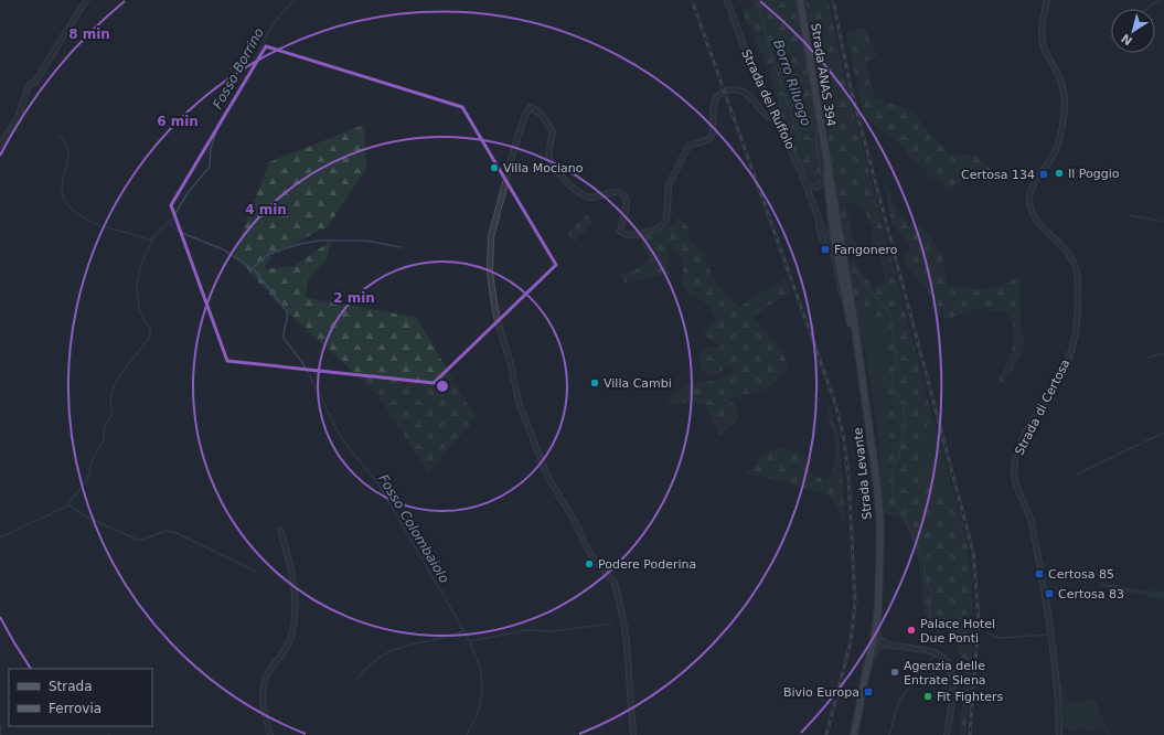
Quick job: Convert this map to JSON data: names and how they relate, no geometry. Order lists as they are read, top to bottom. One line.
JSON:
{"streets":{"main road":["Strada ANAS 394","Strada Levante"],"street":["Strada del Ruffolo","Strada di Certosa"]},"crossings":[["Strada ANAS 394","Strada del Ruffolo"],["Strada ANAS 394","Strada Levante"],["Strada del Ruffolo","Strada Levante"]],"water":["Fosso Borrino","Borro Riluogo","Fosso Colombaiolo"],"places":{"other":["Villa Mociano","Il Poggio","Villa Cambi","Podere Poderina","Palace Hotel Due Ponti","Agenzia delle Entrate Siena","Fit Fighters"],"transit":["Certosa 134","Fangonero","Certosa 85","Certosa 83","Bivio Europa"]},"legend":["Strada","Ferrovia"],"north":"bottom left","rings":["8 min","6 min","4 min","2 min"]}
